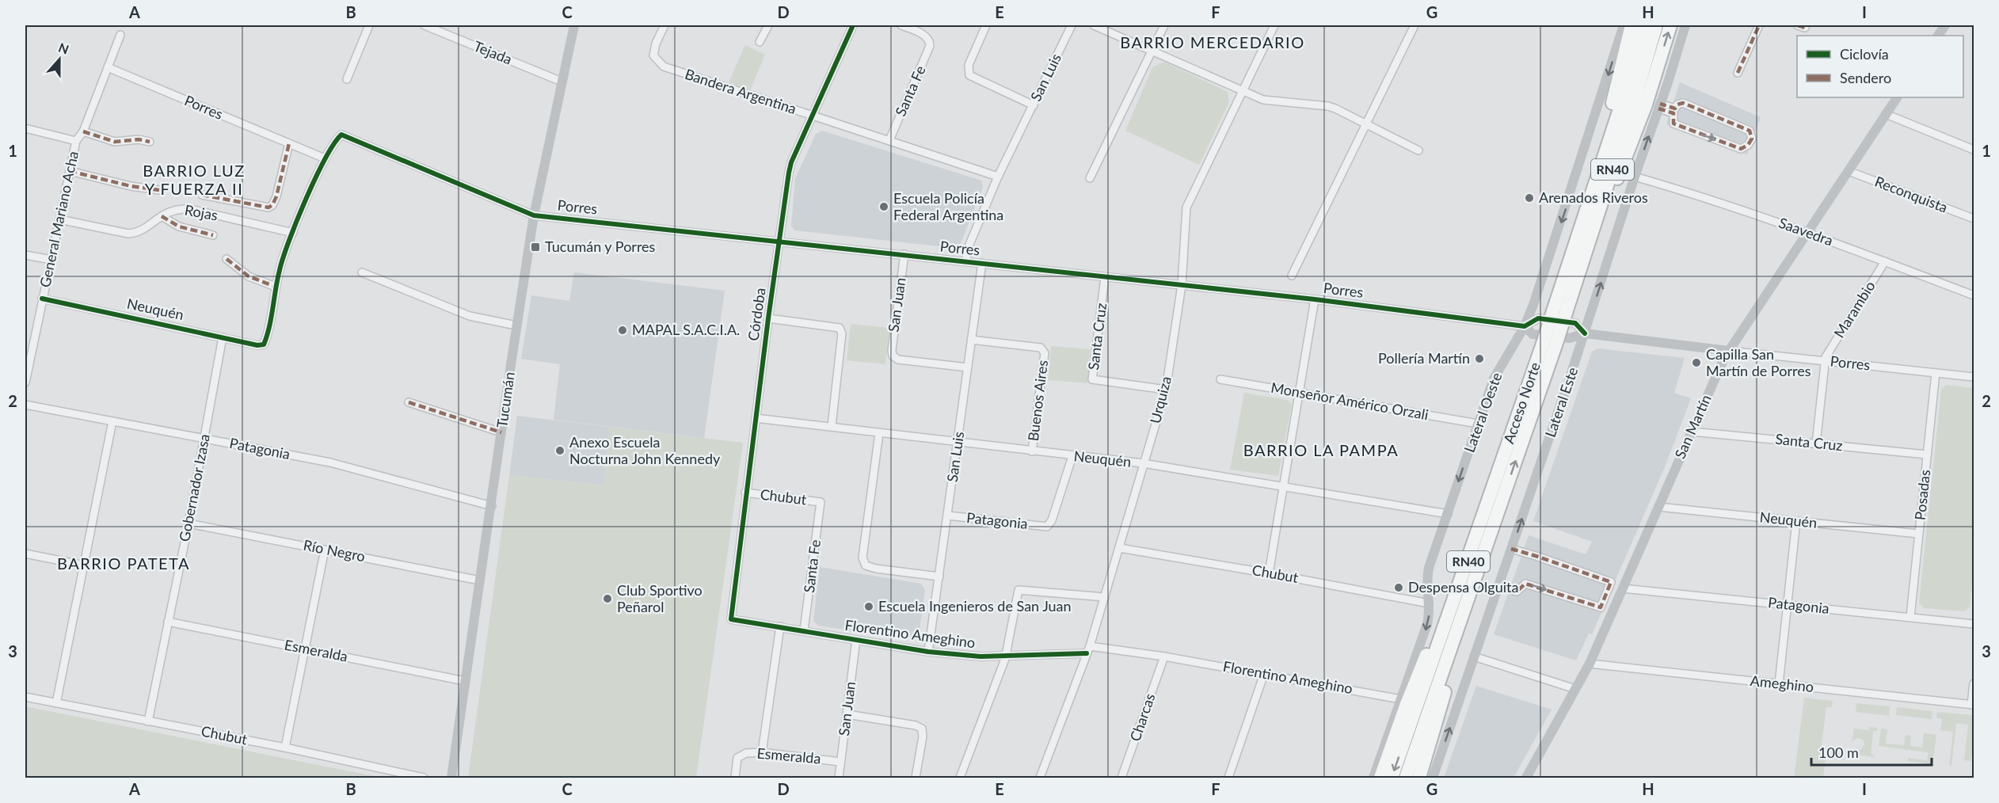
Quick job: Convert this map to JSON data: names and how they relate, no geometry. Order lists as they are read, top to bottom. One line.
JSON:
{"streets":{"highway":["RN40","Acceso Norte"],"street":["Tejada","San Luis","Santa Fe","Bandera Argentina","Porres","Reconquista","Rojas","General Mariano Acha","Saavedra","San Juan","Neuquén","Marambio","Córdoba","Santa Cruz","Tucumán","Urquiza","Buenos Aires","Monseñor Américo Orzali","Lateral Este","Lateral Oeste","San Martín","Patagonia","Gobernador Izasa","Posadas","Chubut","Río Negro","Florentino Ameghino","Esmeralda","Ameghino","Charcas"]},"crossings":[["Tejada","Tucumán"],["San Luis","Bandera Argentina"],["San Luis","Porres"],["San Luis","San Juan"],["San Luis","Neuquén"],["San Luis","Buenos Aires"],["San Luis","Patagonia"],["San Luis","Florentino Ameghino"],["Santa Fe","Bandera Argentina"],["Santa Fe","Chubut"],["Santa Fe","Florentino Ameghino"],["Bandera Argentina","Córdoba"],["Porres","General Mariano Acha"],["Porres","San Juan"],["Porres","Marambio"],["Porres","Córdoba"],["Porres","Santa Cruz"],["Porres","Tucumán"],["Porres","Urquiza"],["Porres","Lateral Este"],["Porres","Lateral Oeste"],["Porres","San Martín"],["Porres","Posadas"],["Reconquista","San Martín"],["Rojas","General Mariano Acha"],["General Mariano Acha","Neuquén"],["Saavedra","Marambio"],["Saavedra","Lateral Este"],["Saavedra","San Martín"],["San Juan","Florentino Ameghino"],["San Juan","Esmeralda"],["Neuquén","Córdoba"],["Neuquén","Urquiza"],["Neuquén","Buenos Aires"],["Neuquén","Lateral Oeste"],["Neuquén","San Martín"],["Neuquén","Patagonia"],["Neuquén","Gobernador Izasa"],["Neuquén","Posadas"],["Marambio","Santa Cruz"],["Córdoba","Chubut"],["Córdoba","Florentino Ameghino"],["Santa Cruz","Urquiza"],["Santa Cruz","San Martín"],["Santa Cruz","Posadas"],["Tucumán","Patagonia"],["Tucumán","Río Negro"],["Tucumán","Esmeralda"],["Urquiza","Chubut"],["Urquiza","Florentino Ameghino"],["Monseñor Américo Orzali","Lateral Oeste"],["Lateral Oeste","Chubut"],["Lateral Oeste","Florentino Ameghino"],["San Martín","Patagonia"],["San Martín","Ameghino"],["Patagonia","Gobernador Izasa"],["Patagonia","Posadas"],["Gobernador Izasa","Chubut"],["Gobernador Izasa","Río Negro"],["Gobernador Izasa","Esmeralda"],["Florentino Ameghino","Charcas"]],"one_way":["Lateral Este","Lateral Oeste"],"districts":["BARRIO MERCEDARIO","BARRIO LUZ Y FUERZA II","BARRIO LA PAMPA","BARRIO PATETA"],"places":{"other":["Arenados Riveros","Escuela Policía Federal Argentina","MAPAL S.A.C.I.A.","Pollería Martín","Capilla San Martín de Porres","Anexo Escuela Nocturna John Kennedy","Despensa Olguita","Club Sportivo Peñarol","Escuela Ingenieros de San Juan"],"transit":["Tucumán y Porres"]},"legend":["Ciclovía","Sendero"],"scale_bar":"100 m","north":"top","grid":{"columns":["A","B","C","D","E","F","G","H","I"],"rows":["1","2","3"]}}
